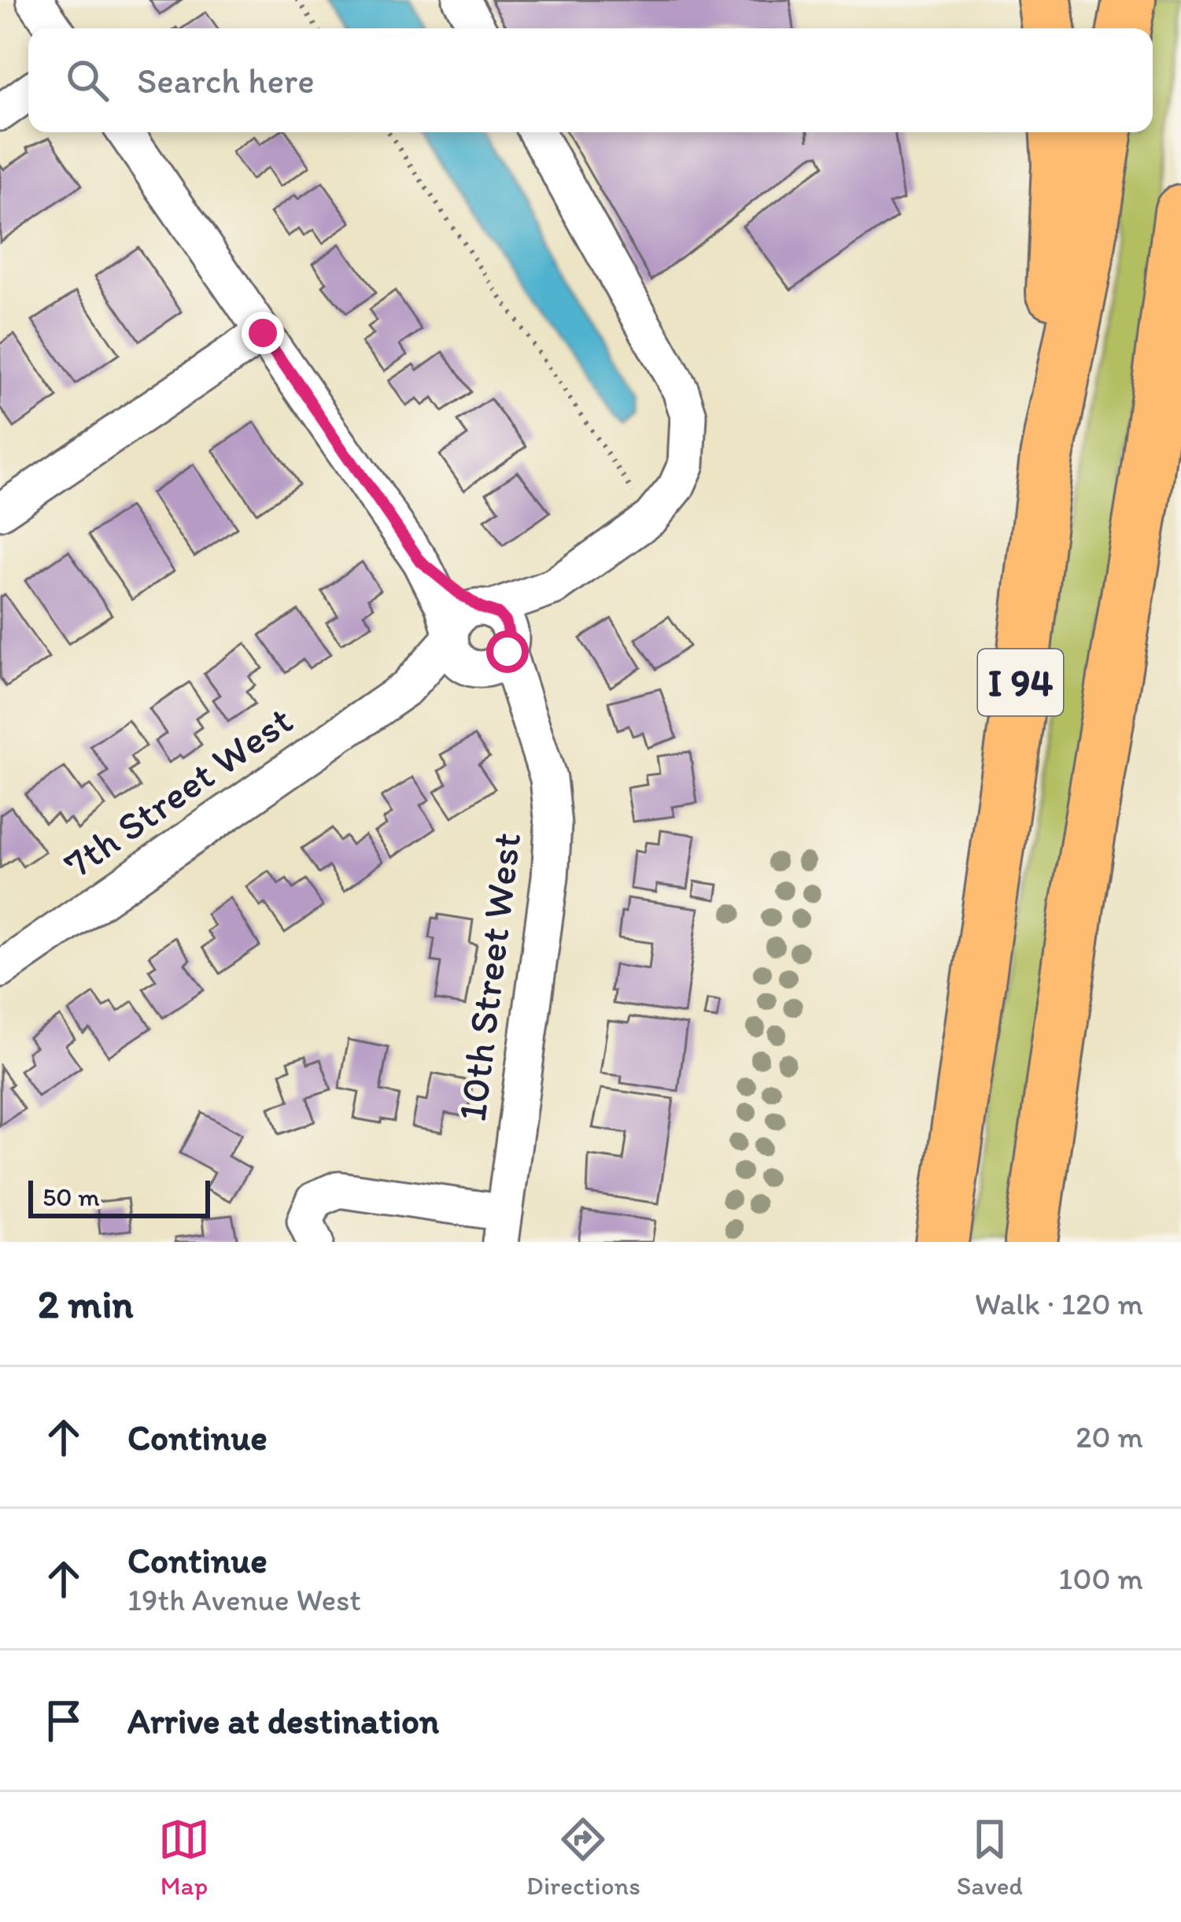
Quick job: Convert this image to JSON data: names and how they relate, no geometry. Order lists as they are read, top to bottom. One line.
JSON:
{"streets":{"highway":["I 94"],"street":["7th Street West","10th Street West"]},"crossings":[["7th Street West","10th Street West"]],"scale_bar":"50 m","page":{"search":"Search here","scale":"50 m","heading":["2 min","Walk · 120 m"],"list":[["Continue","20 m"],["Continue","19th Avenue West","100 m"],"Arrive at destination"],"nav":["Map","Directions","Saved"]}}
